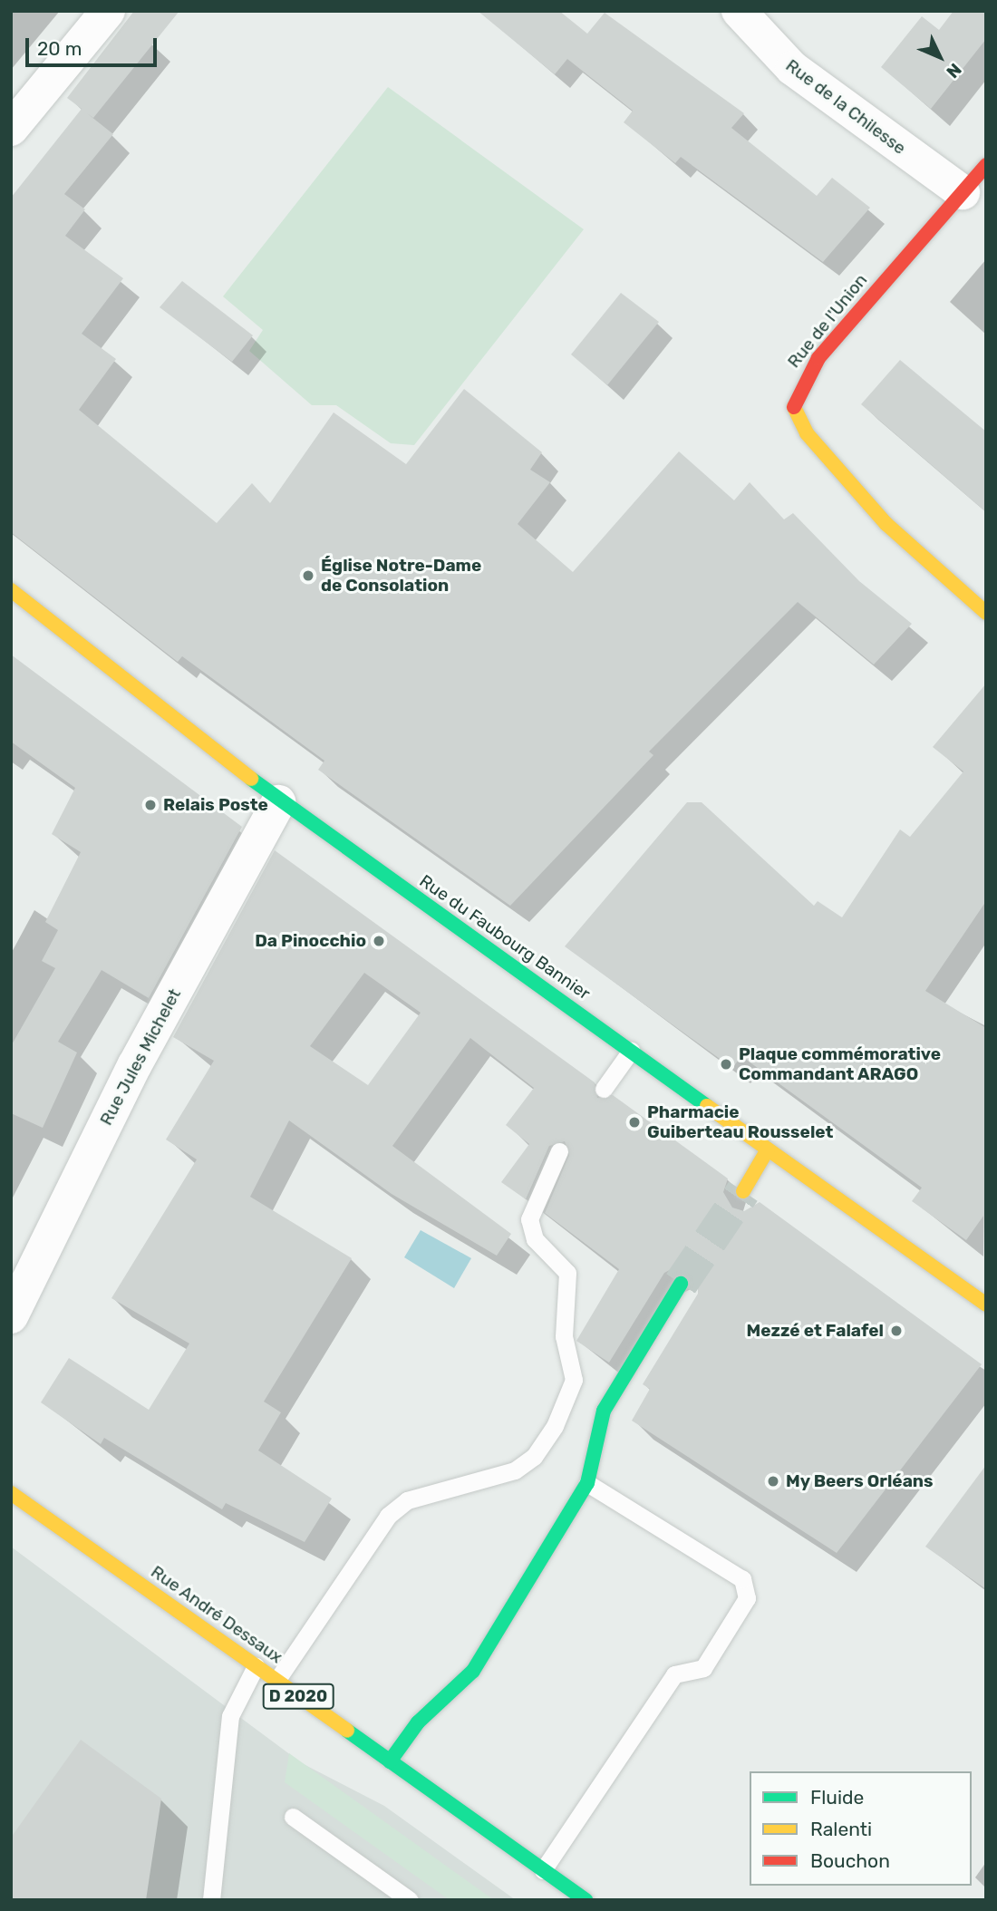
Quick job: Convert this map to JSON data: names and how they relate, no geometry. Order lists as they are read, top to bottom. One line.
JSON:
{"streets":{"main road":["Rue de l'Union","Rue du Faubourg Bannier","Rue André Dessaux","D 2020"],"street":["Rue de la Chilesse","Rue Jules Michelet"]},"crossings":[["Rue de la Chilesse","Rue de l'Union"],["Rue du Faubourg Bannier","Rue Jules Michelet"]],"places":["Église Notre-Dame de Consolation","Relais Poste","Da Pinocchio","Plaque commémorative Commandant ARAGO","Pharmacie Guiberteau Rousselet","Mezzé et Falafel","My Beers Orléans"],"legend":["Fluide","Ralenti","Bouchon"],"scale_bar":"20 m","north":"bottom right"}
